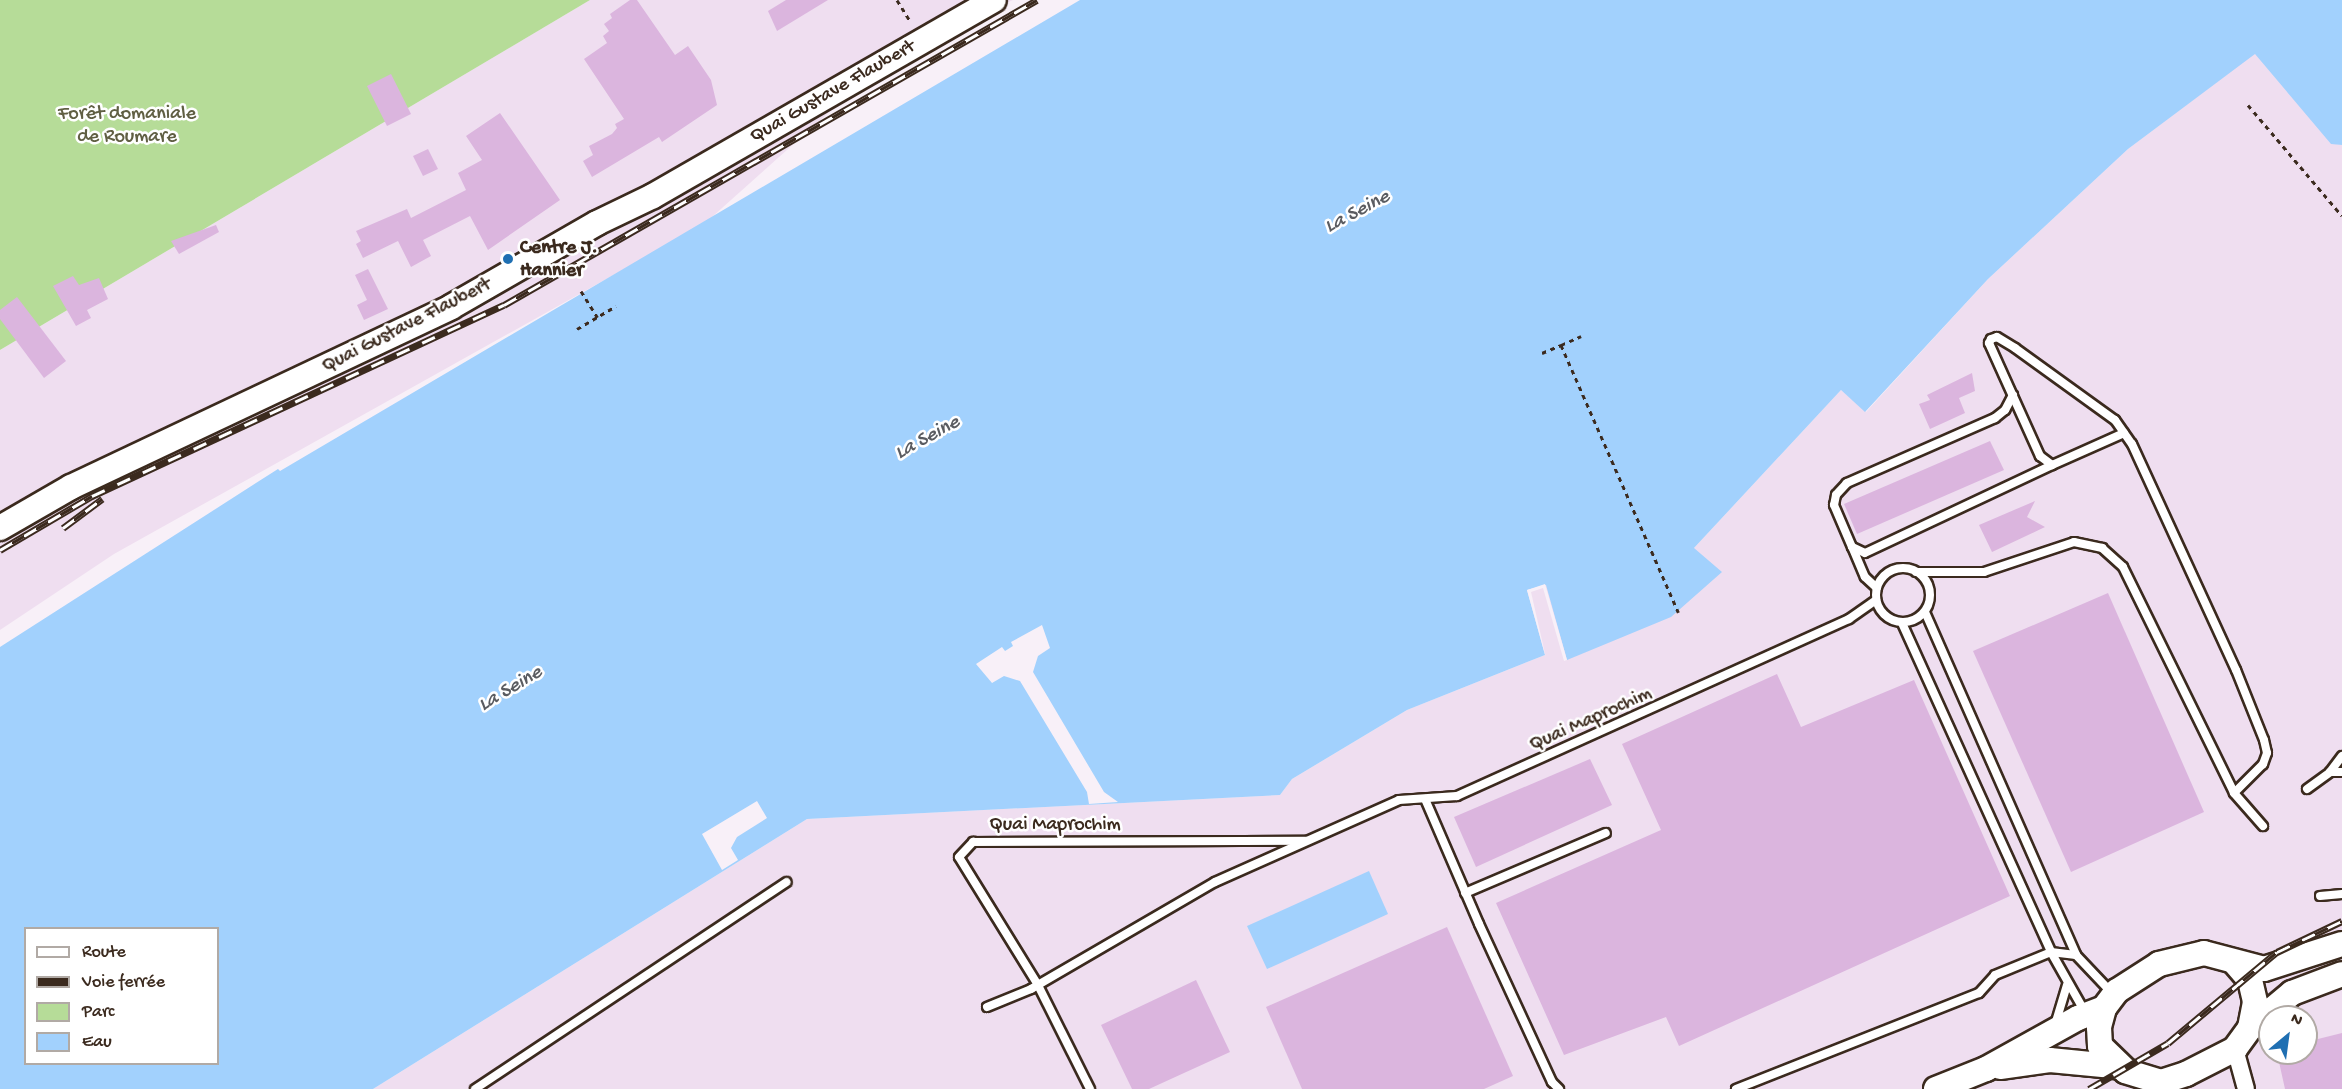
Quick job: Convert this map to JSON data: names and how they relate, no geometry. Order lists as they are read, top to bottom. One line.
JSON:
{"streets":{"main road":["Quai Gustave Flaubert"],"lane":["Quai Maprochim"]},"water":["La Seine"],"parks":["Forêt domaniale de Roumare"],"places":["Centre J. Hannier"],"legend":["Route","Voie ferrée","Parc","Eau"],"north":"top right"}
